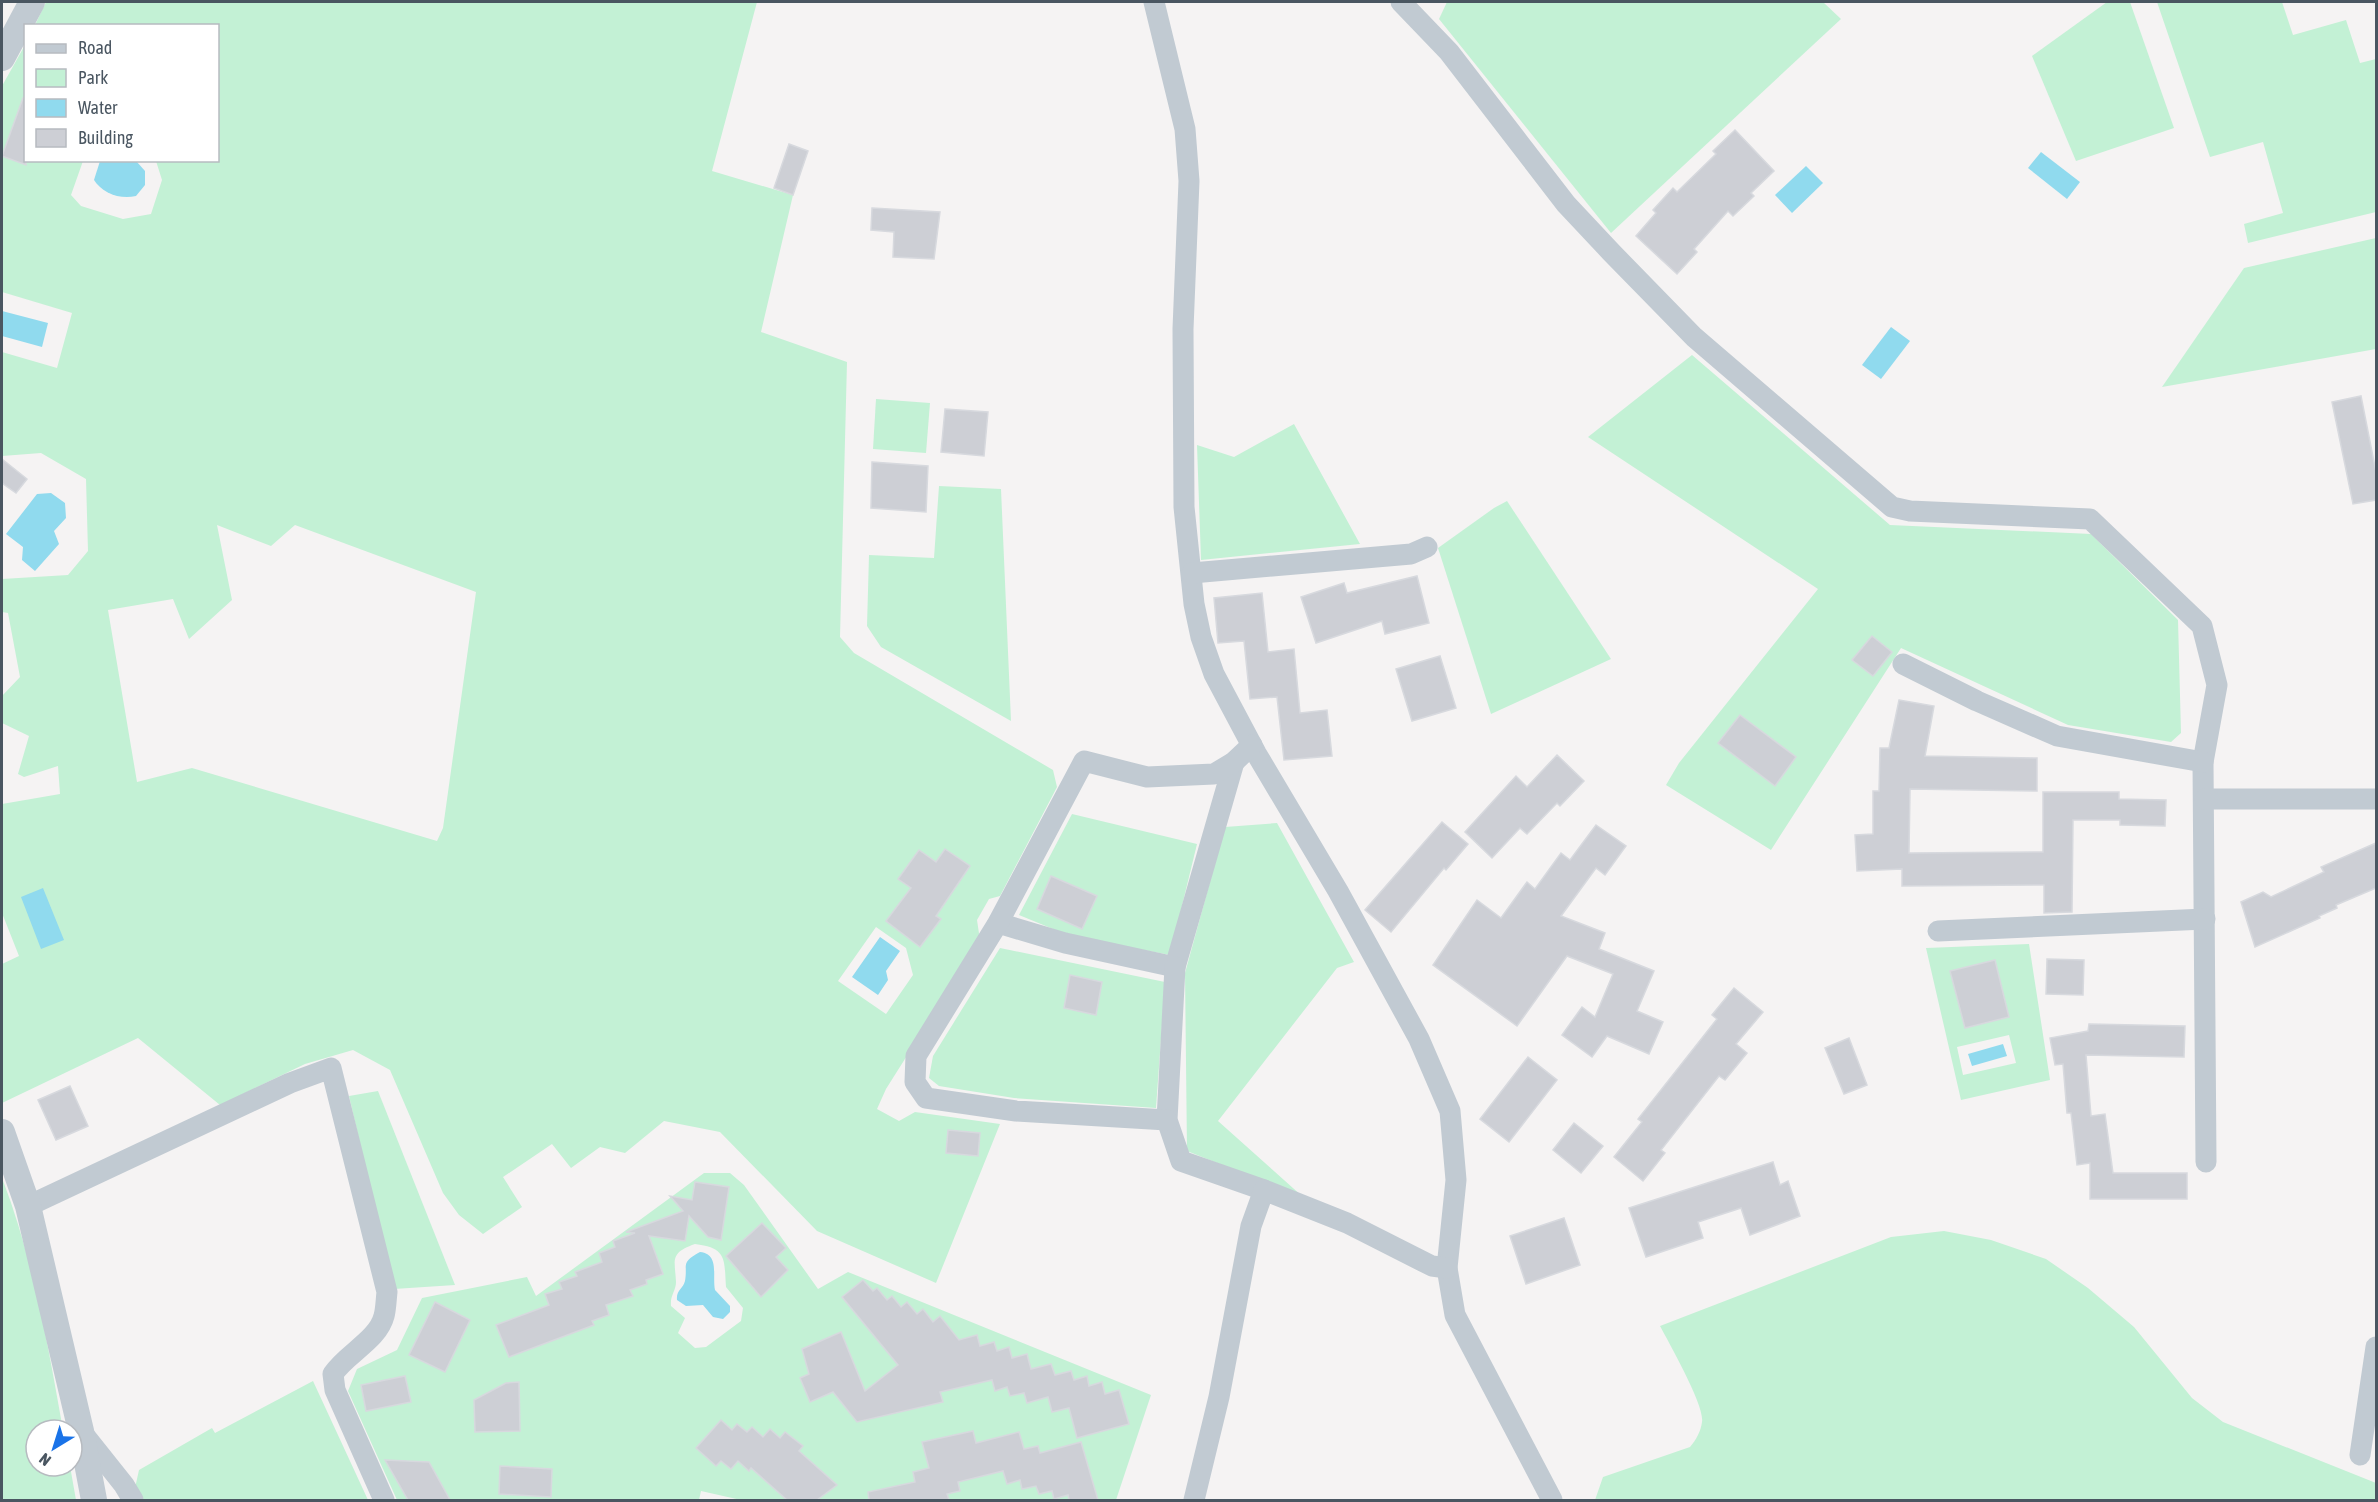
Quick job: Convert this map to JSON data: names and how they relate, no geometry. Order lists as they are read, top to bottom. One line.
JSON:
{"legend":["Road","Park","Water","Building"],"north":"bottom left"}
